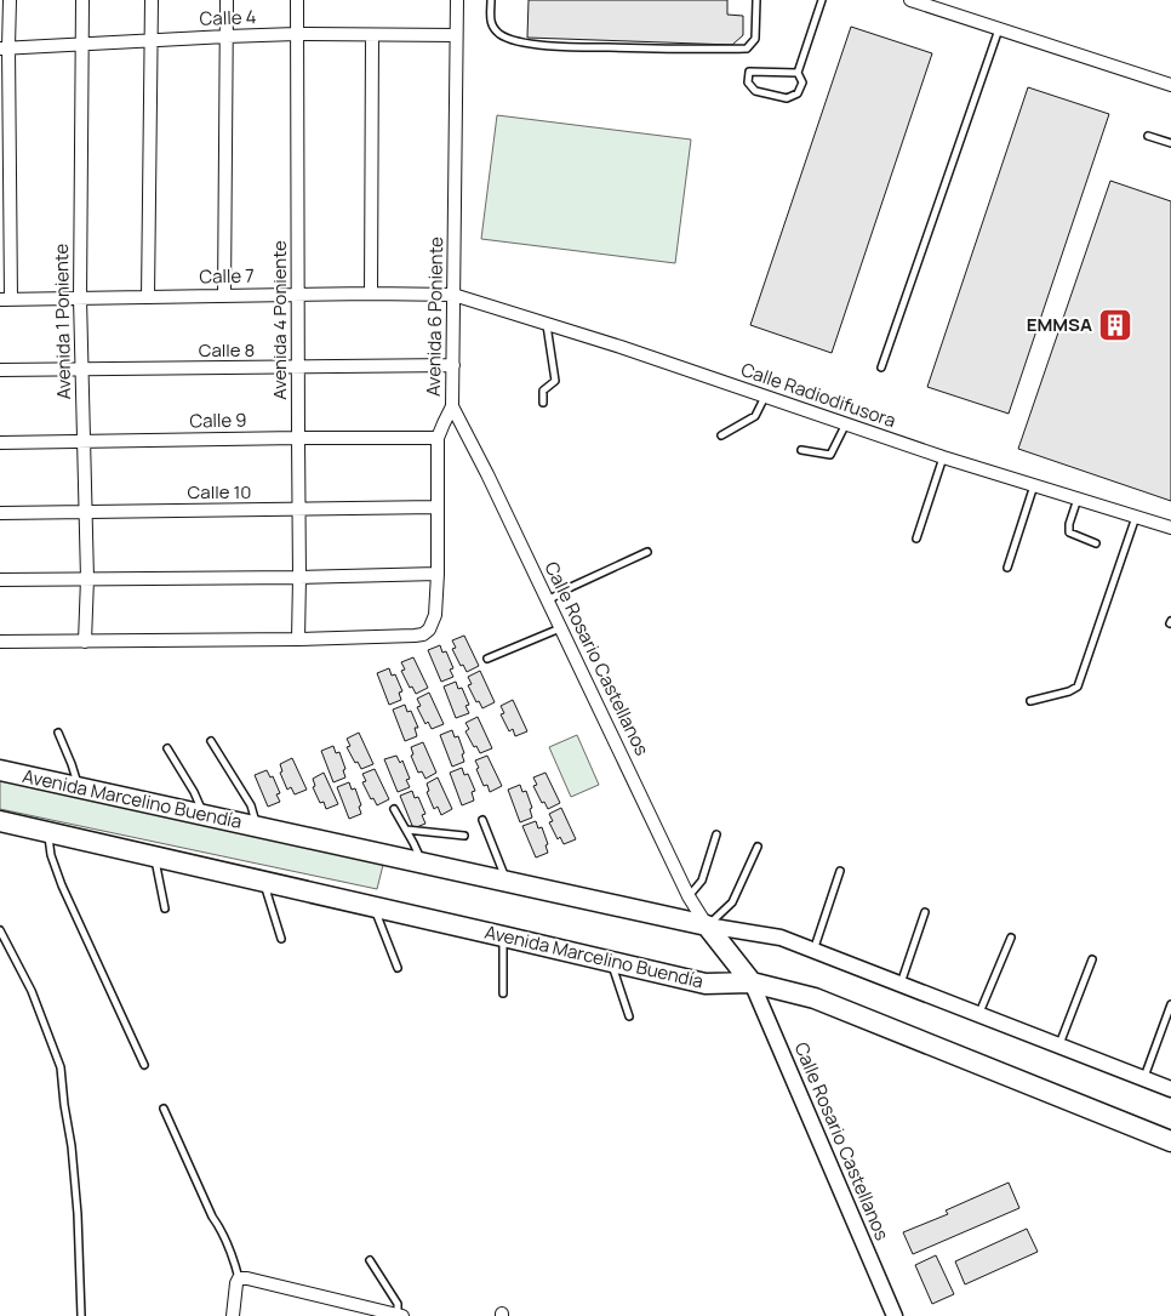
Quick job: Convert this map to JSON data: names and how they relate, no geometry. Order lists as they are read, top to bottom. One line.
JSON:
{"streets":{"main road":["Avenida Marcelino Buendía"],"street":["Calle 4","Calle 7","Avenida 6 Poniente","Avenida 4 Poniente","Avenida 1 Poniente","Calle 8","Calle Radiodifusora","Calle 9","Calle 10","Calle Rosario Castellanos"]},"crossings":[["Calle 4","Avenida 6 Poniente"],["Calle 4","Avenida 4 Poniente"],["Calle 4","Avenida 1 Poniente"],["Calle 7","Avenida 6 Poniente"],["Calle 7","Avenida 4 Poniente"],["Calle 7","Avenida 1 Poniente"],["Calle 7","Calle Radiodifusora"],["Avenida 6 Poniente","Avenida 4 Poniente"],["Avenida 6 Poniente","Calle 8"],["Avenida 6 Poniente","Calle Radiodifusora"],["Avenida 6 Poniente","Calle 9"],["Avenida 6 Poniente","Calle 10"],["Avenida 6 Poniente","Calle Rosario Castellanos"],["Avenida 4 Poniente","Calle 8"],["Avenida 4 Poniente","Calle 9"],["Avenida 4 Poniente","Calle 10"],["Avenida 1 Poniente","Calle 8"],["Avenida 1 Poniente","Calle 9"],["Avenida 1 Poniente","Calle 10"],["Calle Rosario Castellanos","Avenida Marcelino Buendía"]],"places":{"building":["EMMSA"]}}
